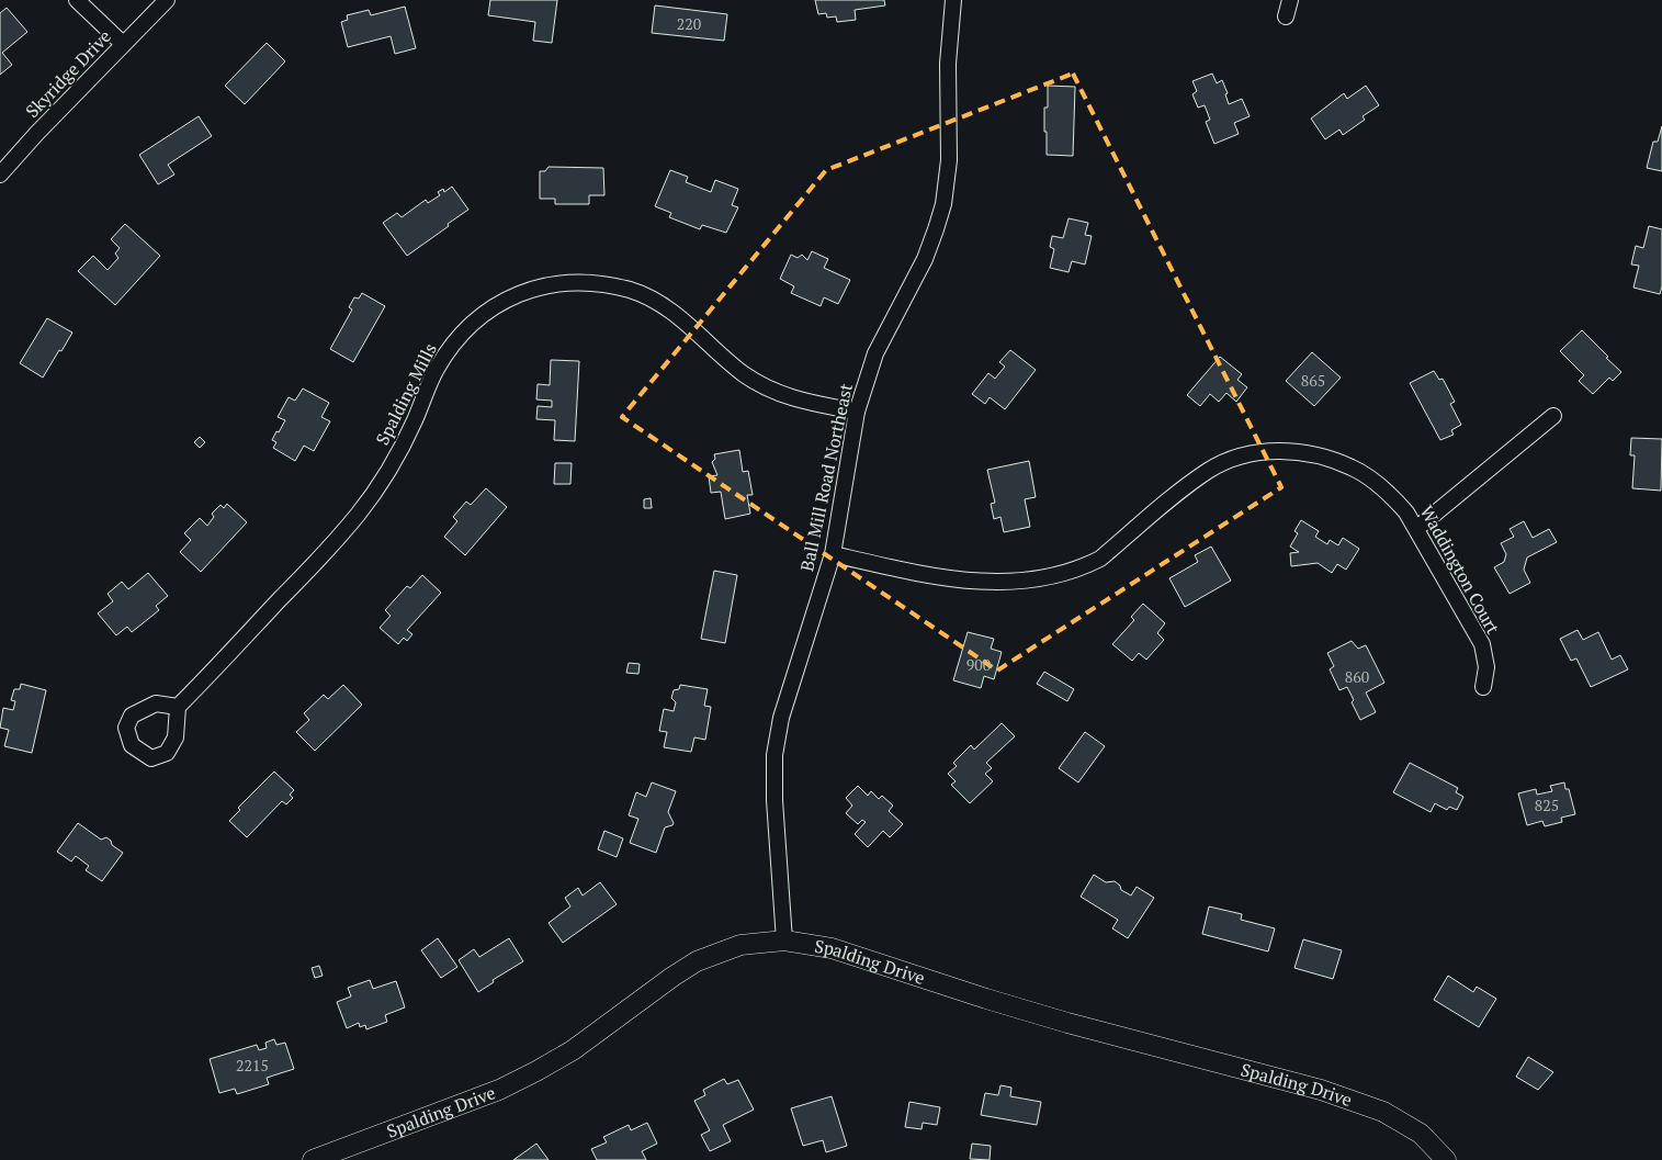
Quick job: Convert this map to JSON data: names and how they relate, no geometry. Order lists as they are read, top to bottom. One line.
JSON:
{"streets":{"street":["Skyridge Drive","Spalding Mills","Ball Mill Road Northeast","Waddington Court","Spalding Drive"]},"crossings":[["Spalding Mills","Ball Mill Road Northeast"],["Ball Mill Road Northeast","Waddington Court"],["Ball Mill Road Northeast","Spalding Drive"]],"house_numbers":["220","865","900","860","825","2215"]}
